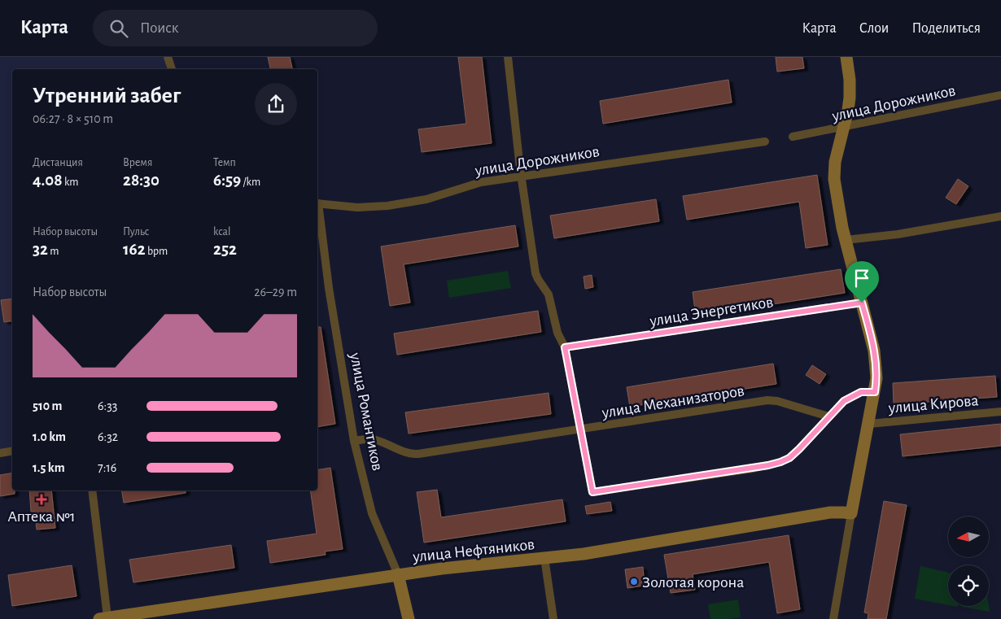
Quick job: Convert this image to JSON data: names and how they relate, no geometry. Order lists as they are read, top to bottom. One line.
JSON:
{"streets":{"street":["улица Дорожников","улица Энергетиков","улица Механизаторов","улица Кирова","улица Романтиков","улица Нефтяников"]},"crossings":[["улица Механизаторов","улица Романтиков"],["улица Романтиков","улица Нефтяников"]],"places":{"health":["Аптека №1"],"other":["Золотая корона"]},"north":"left","page":{"header":"Карта","search":"Поиск","nav":["Карта","Слои","Поделиться"],"heading":["Утренний забег","06:27 · 8 × 510 m"],"stats":[["Дистанция","4.08 km"],["Время","28:30"],["Темп","6:59 /km"],["Набор высоты","32 m"],["Пульс","162 bpm"],["kcal","252"]],"chart":["Набор высоты","26–29 m"],"list":[{"name":"510 m","note":"6:33"},{"name":"1.0 km","note":"6:32"},{"name":"1.5 km","note":"7:16"}]}}
